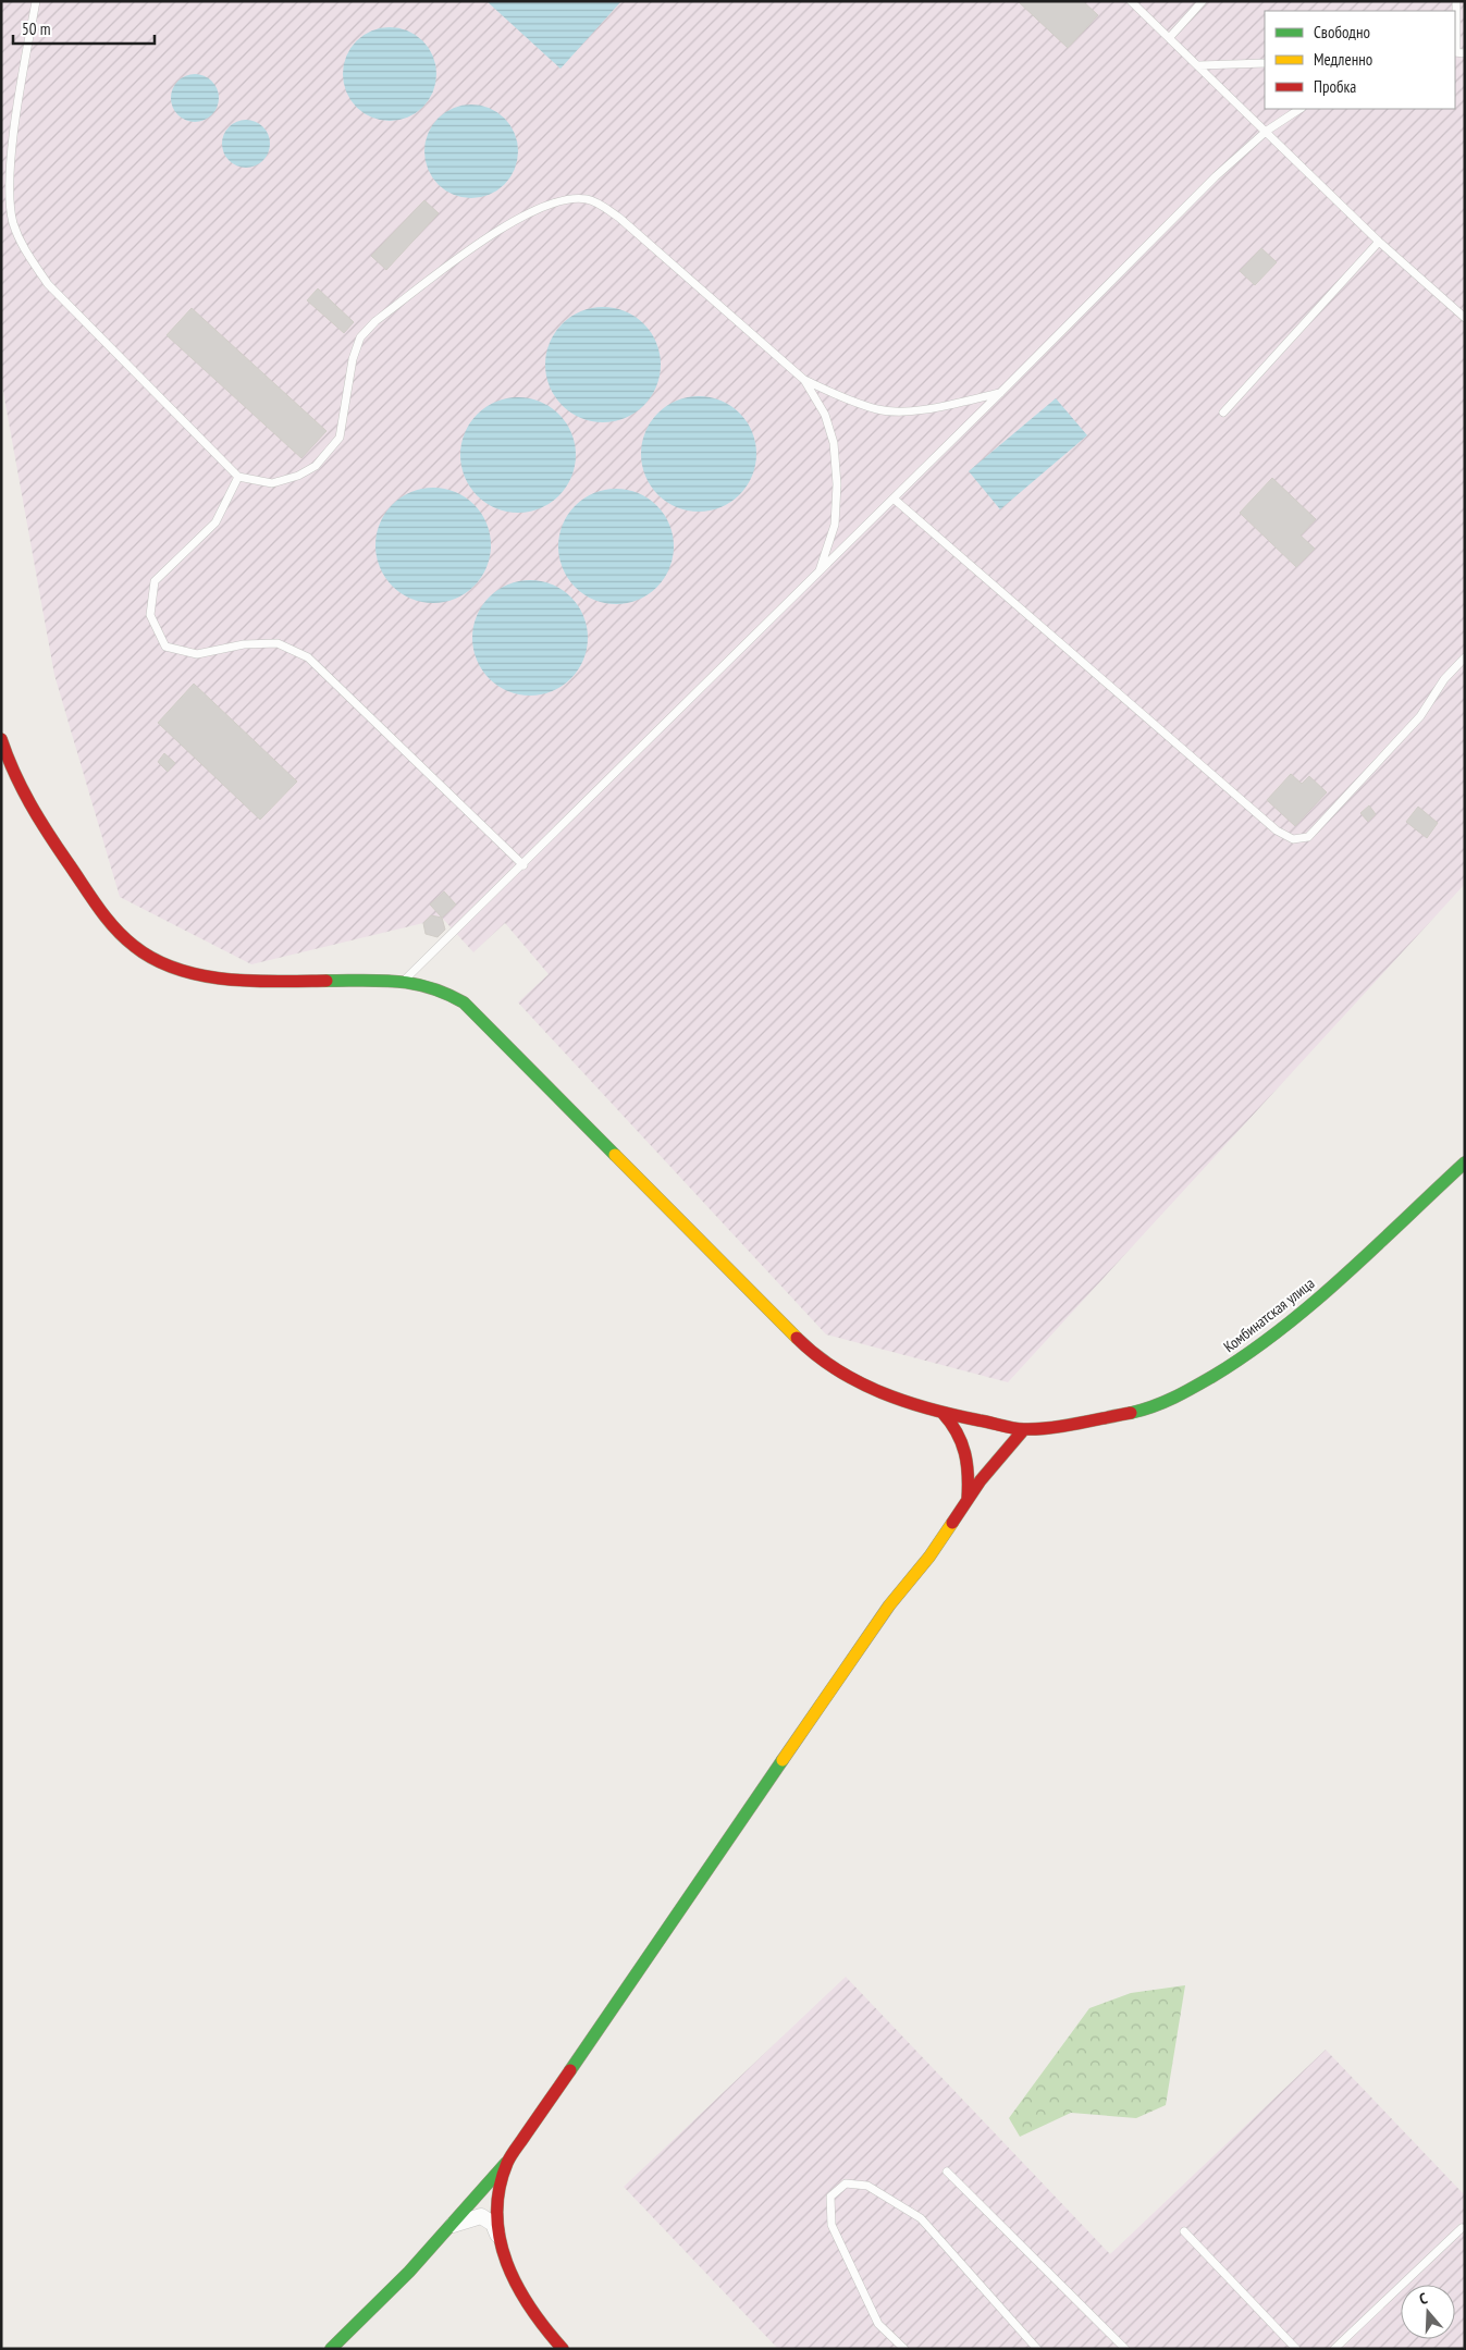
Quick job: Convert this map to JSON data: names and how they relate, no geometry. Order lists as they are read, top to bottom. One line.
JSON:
{"streets":{"street":["Комбинатская улица"]},"legend":["Свободно","Медленно","Пробка"],"scale_bar":"50 m","north":"top"}
